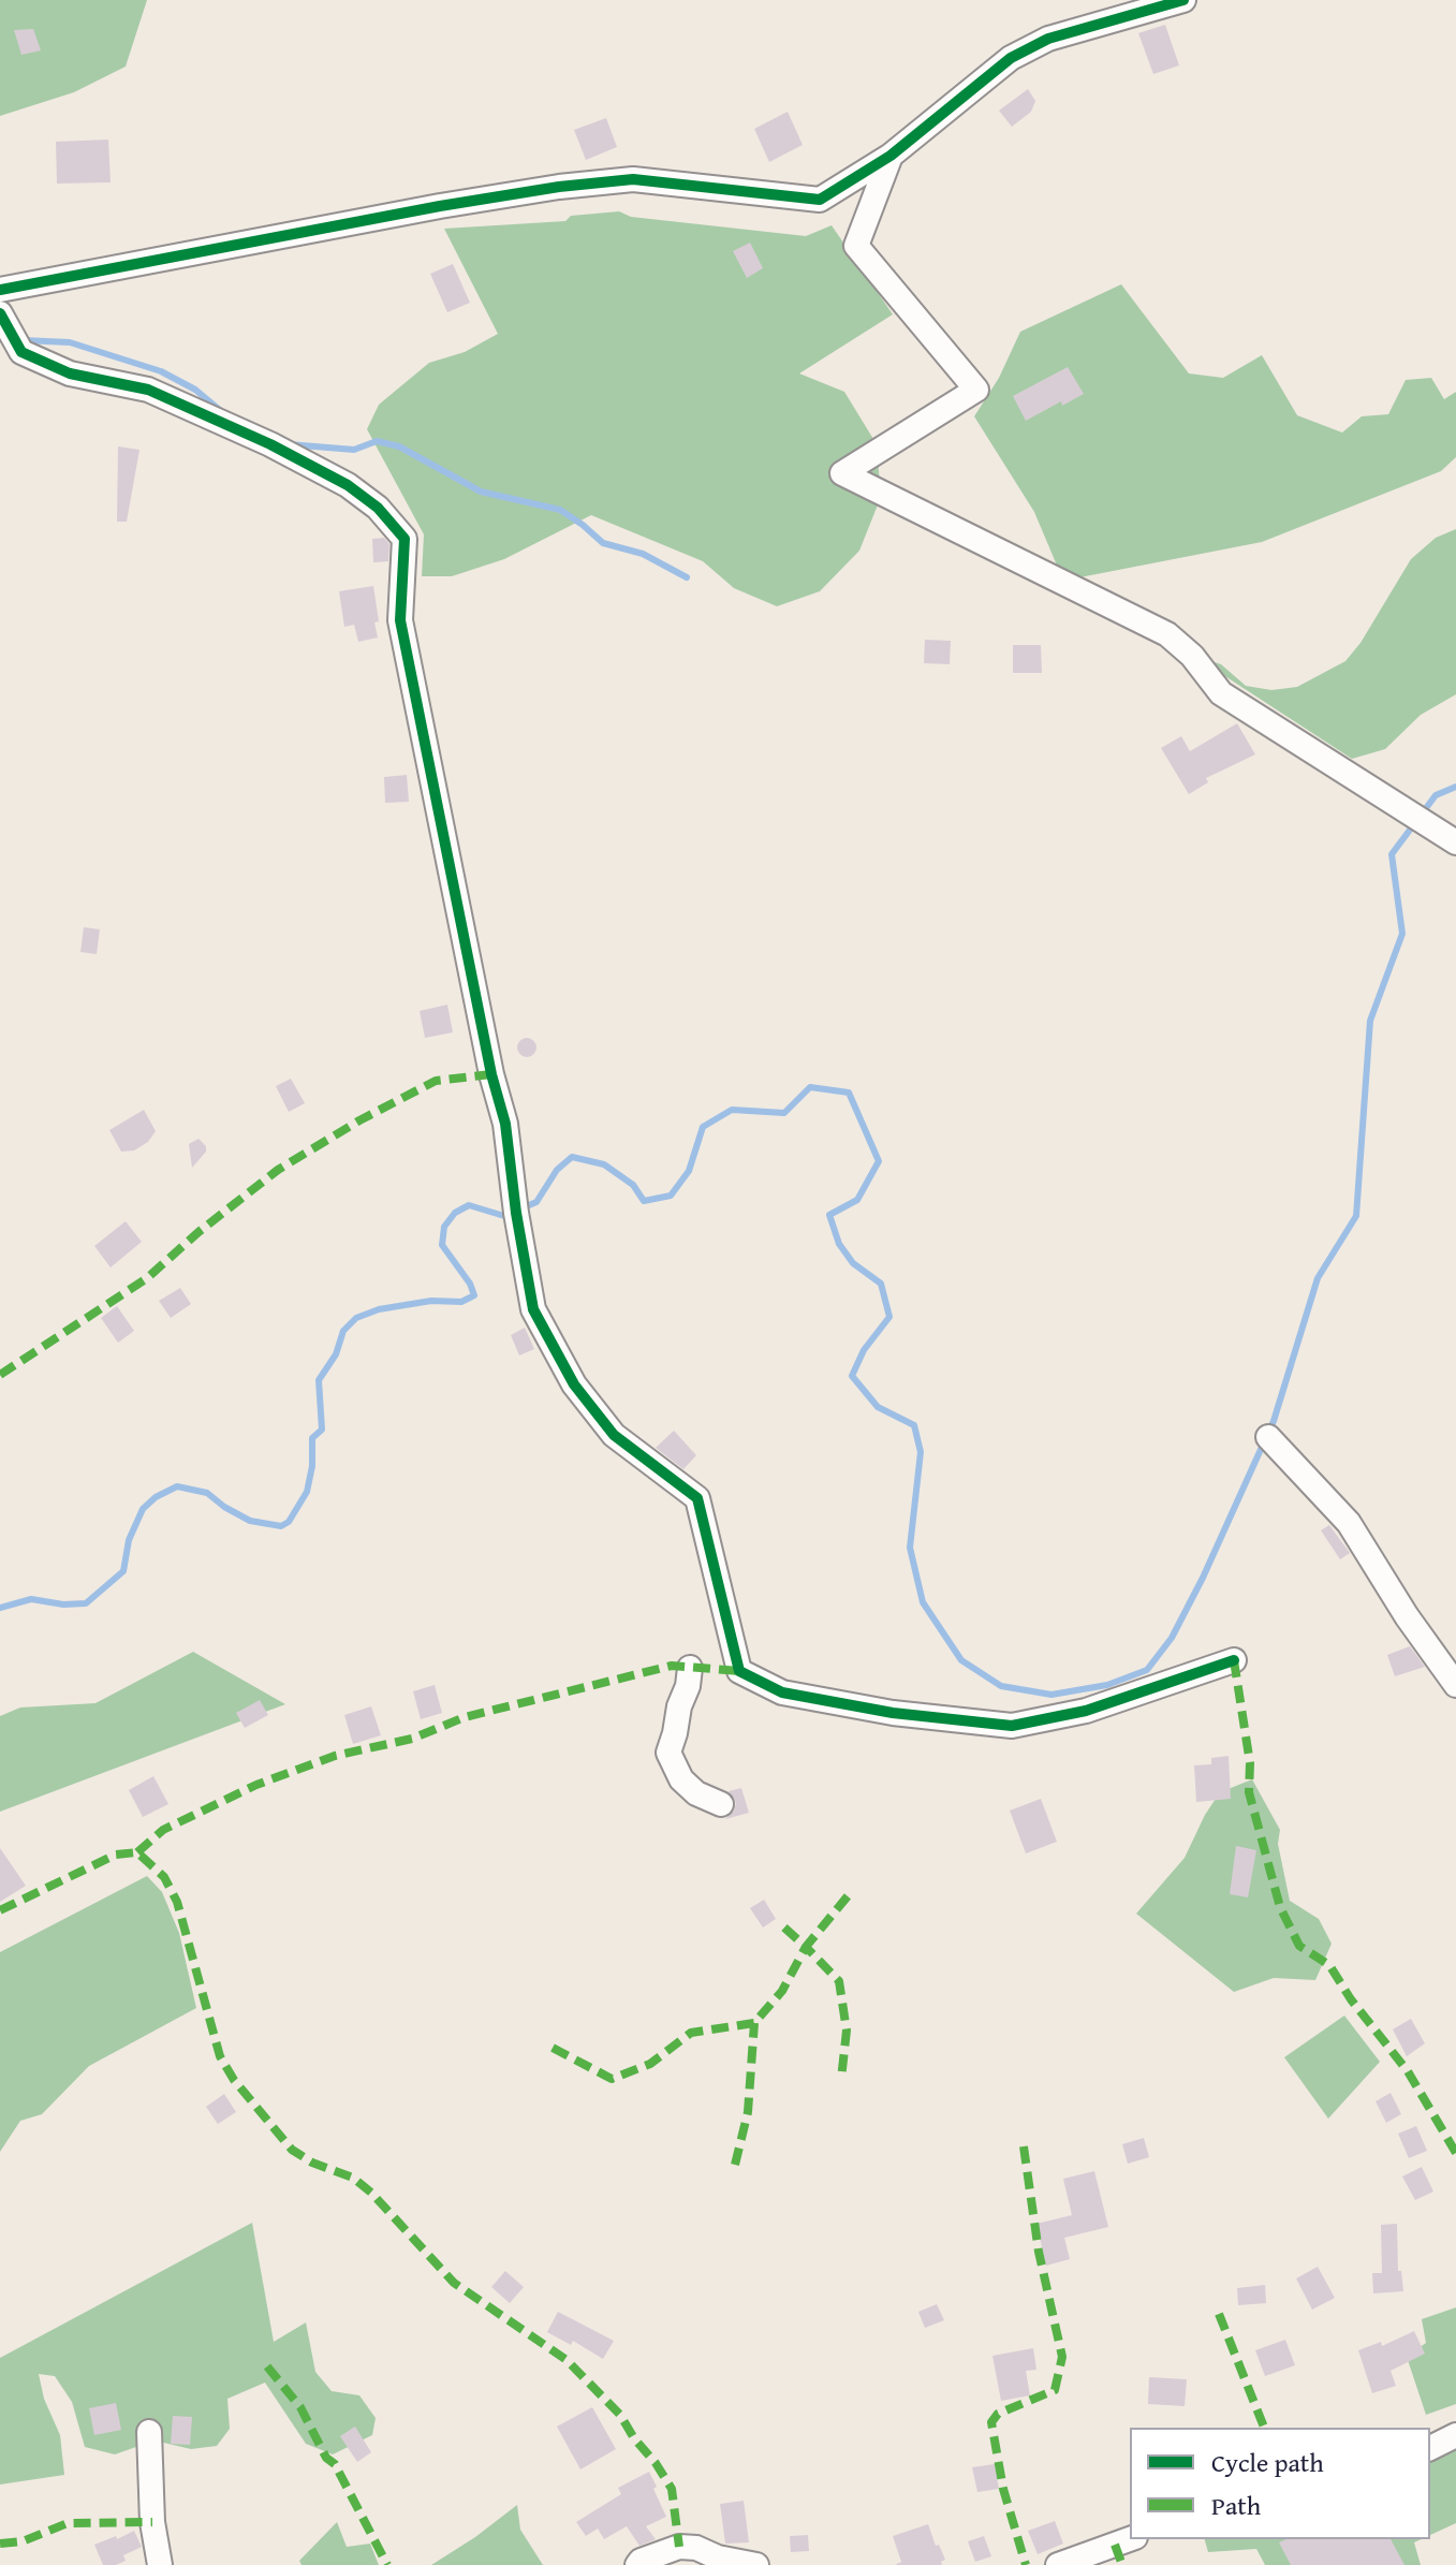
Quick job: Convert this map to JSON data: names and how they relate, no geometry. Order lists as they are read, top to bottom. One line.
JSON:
{"legend":["Cycle path","Path"]}
